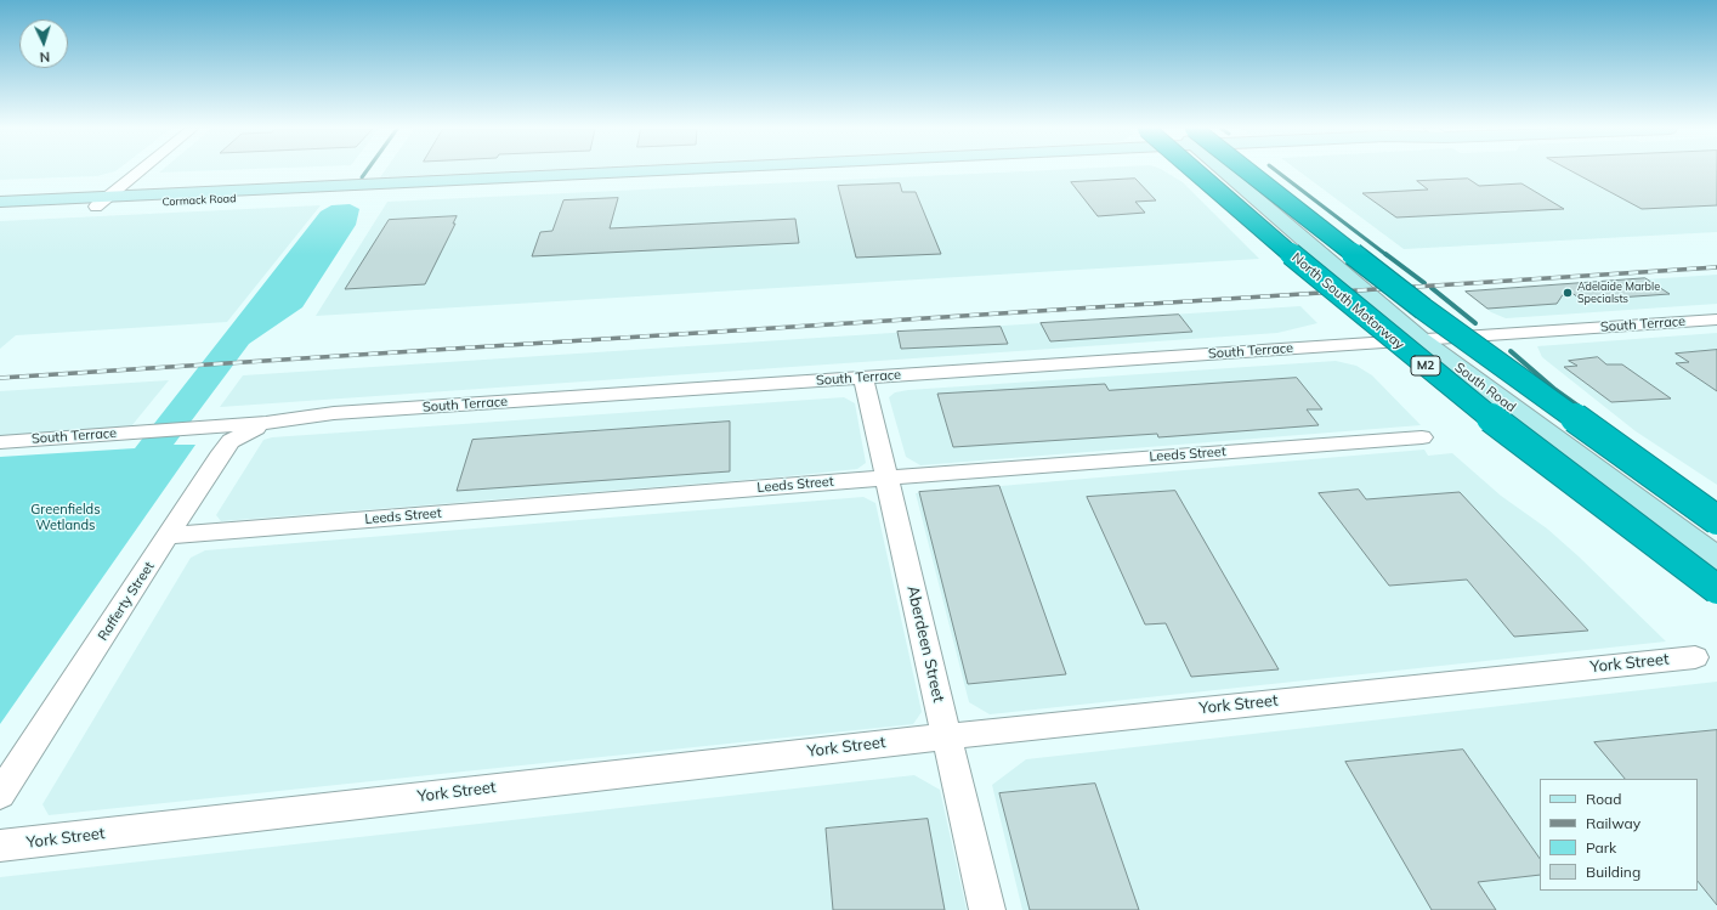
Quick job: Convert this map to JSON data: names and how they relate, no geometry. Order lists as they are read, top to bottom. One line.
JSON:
{"streets":{"highway":["North South Motorway","M2"],"street":["Cormack Road","South Terrace","South Road","Leeds Street","Rafferty Street","Aberdeen Street","York Street"]},"crossings":[["South Terrace","South Road"],["South Terrace","Rafferty Street"],["South Terrace","Aberdeen Street"],["Leeds Street","Rafferty Street"],["Leeds Street","Aberdeen Street"],["Aberdeen Street","York Street"]],"parks":["Greenfields Wetlands"],"places":["Adelaide Marble Specialsts"],"legend":["Road","Railway","Park","Building"],"north":"bottom"}
